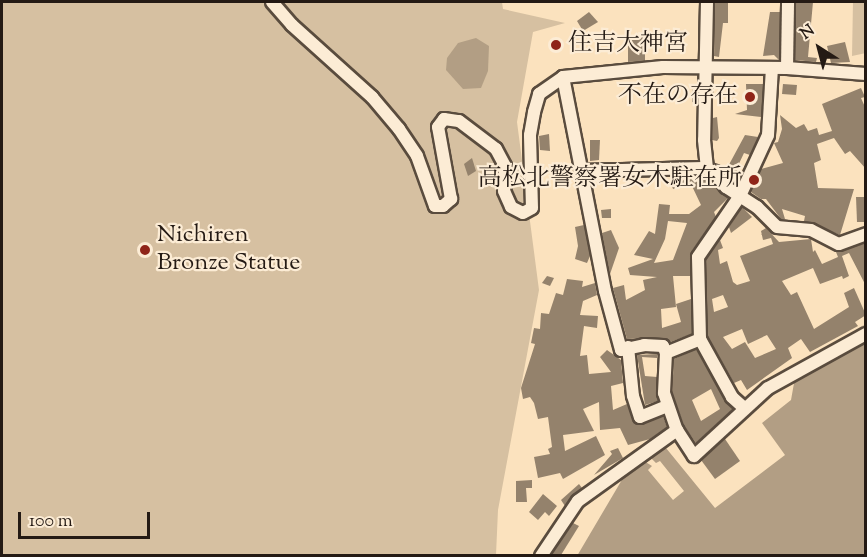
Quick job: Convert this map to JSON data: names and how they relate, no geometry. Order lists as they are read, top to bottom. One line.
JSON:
{"places":["住吉大神宮","不在の存在","高松北警察署女木駐在所","Nichiren Bronze Statue"],"scale_bar":"100 m","north":"top left"}
